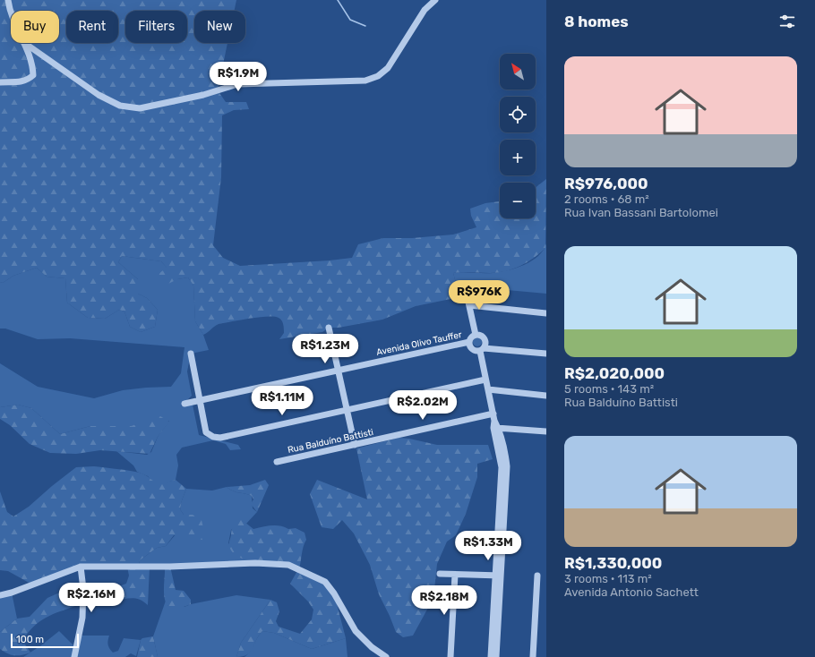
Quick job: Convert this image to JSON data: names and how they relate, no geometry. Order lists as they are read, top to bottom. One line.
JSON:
{"streets":{"street":["Avenida Olivo Tauffer","Rua Balduíno Battisti"]},"scale_bar":"100 m","north":"top left","page":{"heading":"8 homes","chip":["Buy","Rent","Filters","New"],"list":[{"name":"R$976,000","note":"2 rooms · 68 m² · Rua Ivan Bassani Bartolomei"},{"name":"R$2,020,000","note":"5 rooms · 143 m² · Rua Balduíno Battisti"},{"name":"R$1,330,000","note":"3 rooms · 113 m² · Avenida Antonio Sachett"}],"map_buttons":["+","−"],"price":["R$1.9M","R$976K","R$1.23M","R$1.11M","R$2.02M","R$1.33M","R$2.16M","R$2.18M"],"scale":"100 m"}}
